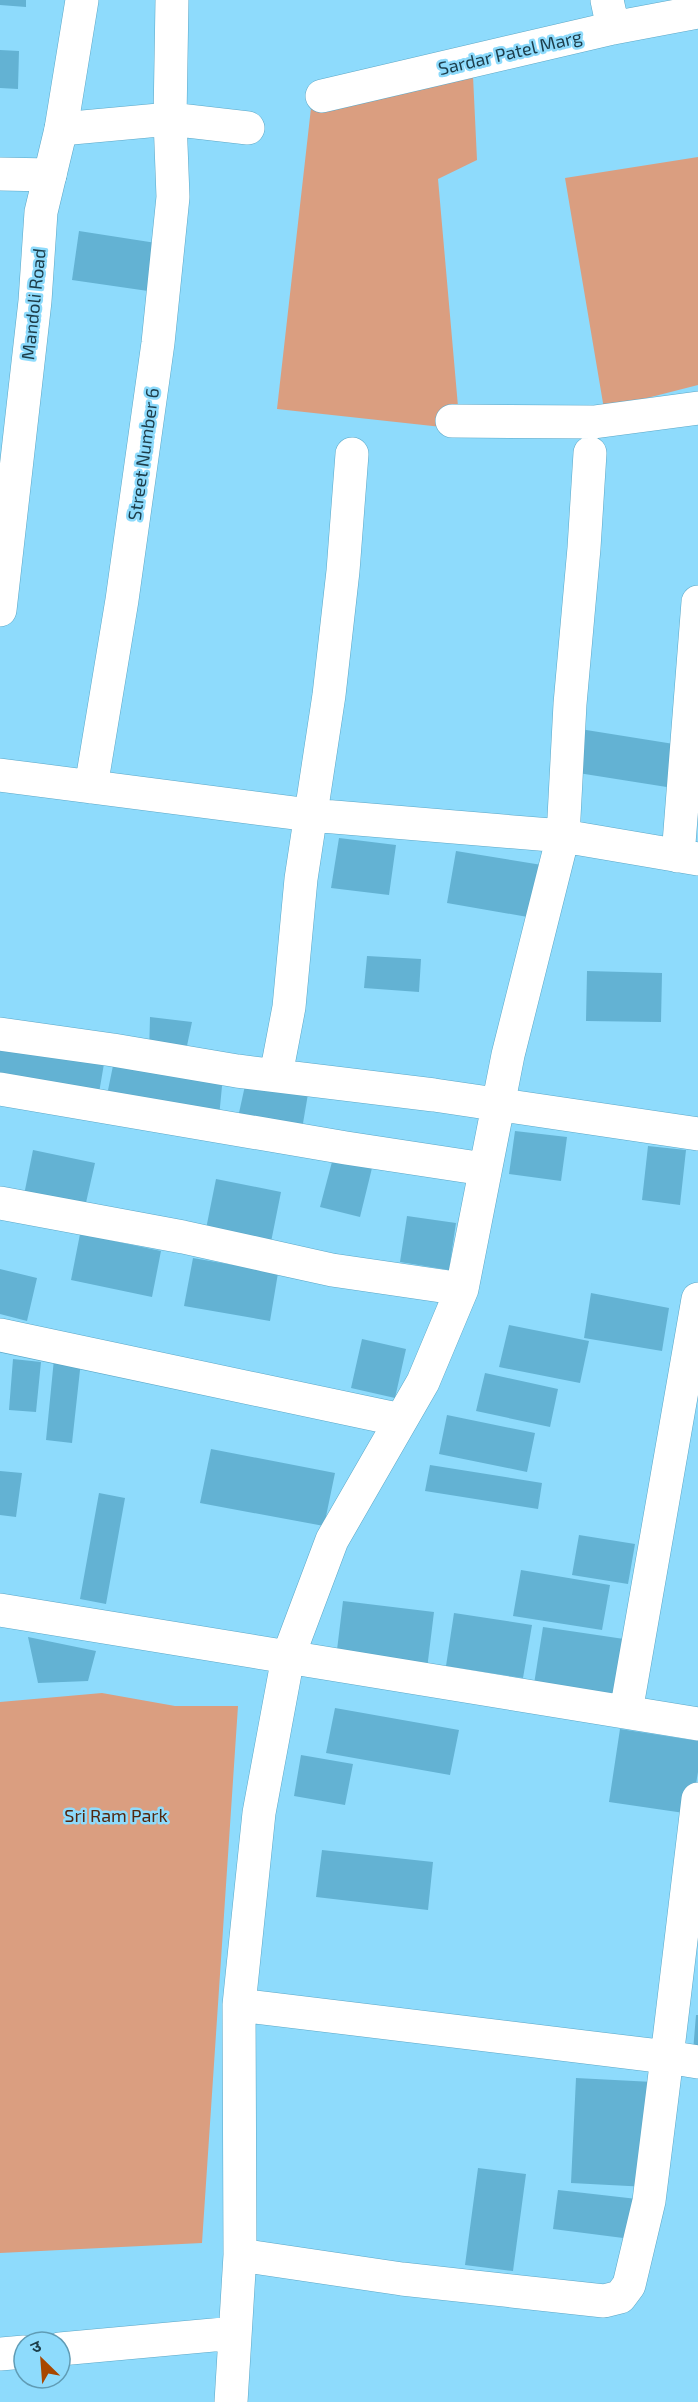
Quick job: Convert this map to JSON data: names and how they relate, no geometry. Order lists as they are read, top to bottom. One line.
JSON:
{"streets":{"street":["Sardar Patel Marg","Mandoli Road","Street Number 6"]},"parks":["Sri Ram Park"],"north":"top left"}
